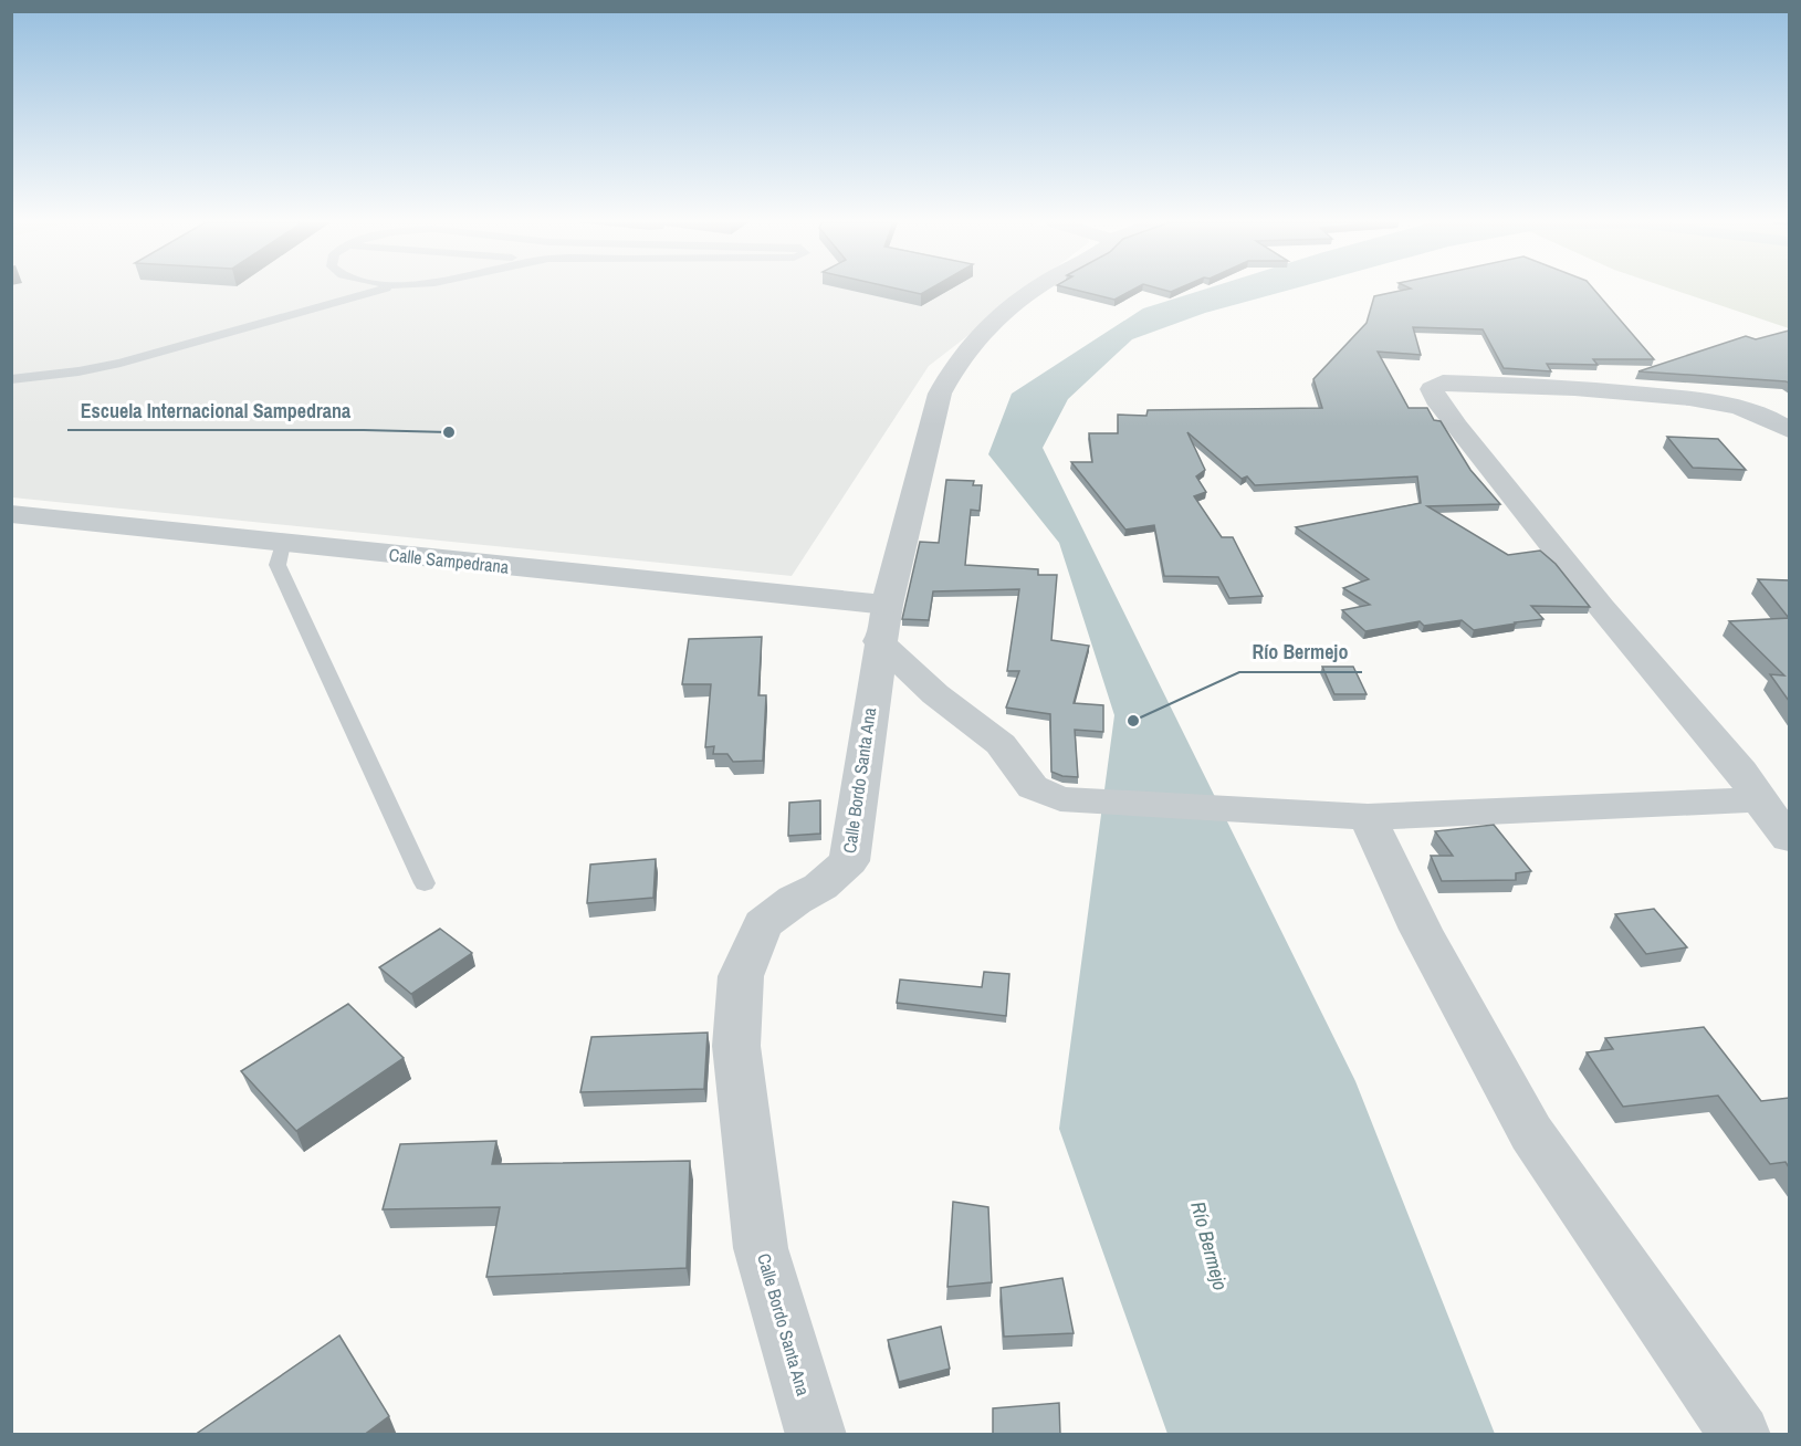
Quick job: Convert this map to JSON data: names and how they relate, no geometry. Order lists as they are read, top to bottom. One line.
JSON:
{"streets":{"street":["Calle Sampedrana","Calle Bordo Santa Ana"]},"crossings":[["Calle Sampedrana","Calle Bordo Santa Ana"]],"water":["Río Bermejo"],"places":["Escuela Internacional Sampedrana","Río Bermejo"]}
